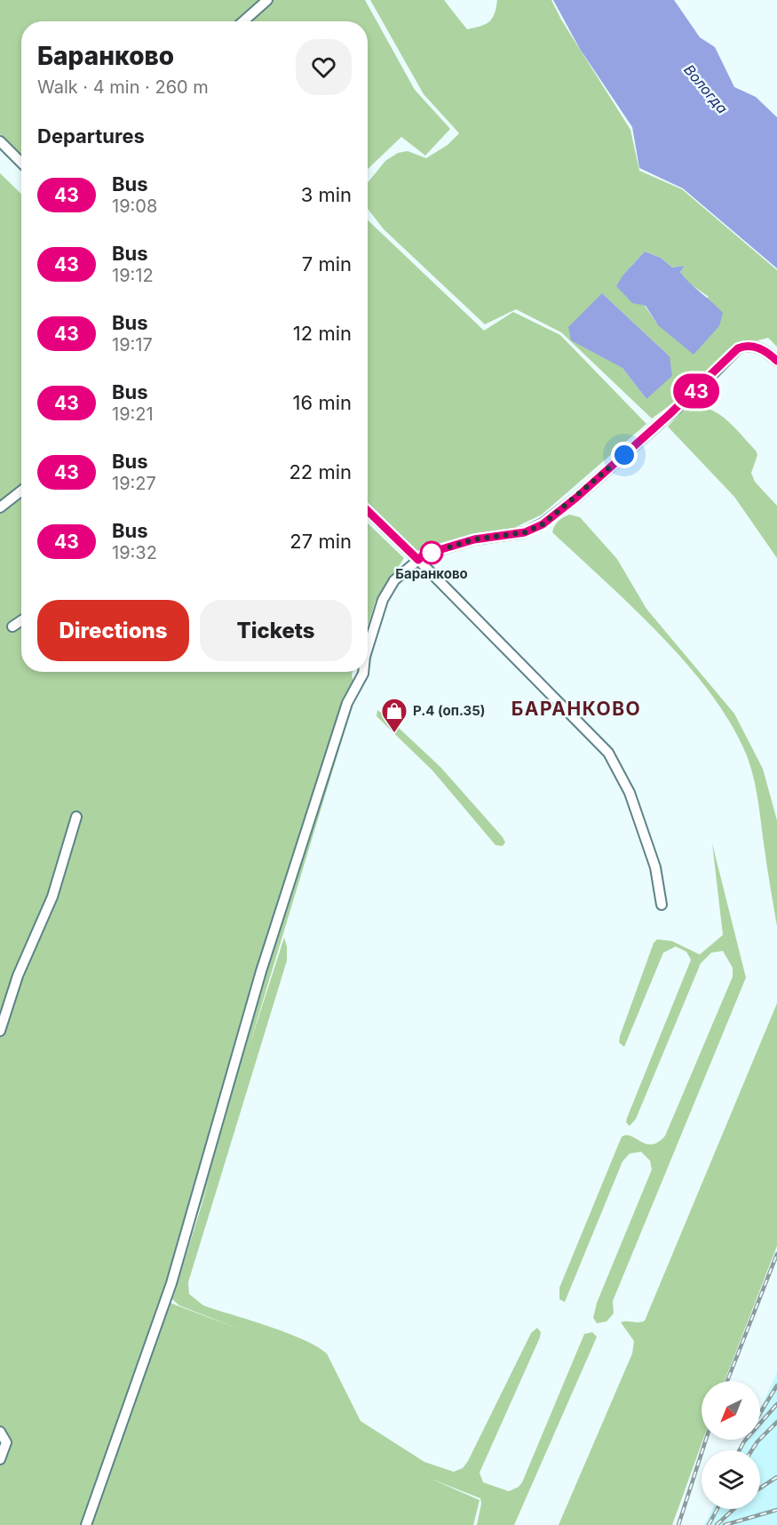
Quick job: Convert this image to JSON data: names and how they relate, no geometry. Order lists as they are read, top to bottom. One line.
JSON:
{"districts":["БАРАНКОВО"],"water":["Вологда"],"places":{"other":["Баранково"],"shop":["Р.4 (оп.35)"]},"lines":["bus line 43"],"north":"bottom left","page":{"on_map":"43","heading":[["Баранково","Walk · 4 min · 260 m"],"Departures"],"list":[{"mark":"43","name":"Bus","note":"19:08","value":"3 min"},{"mark":"43","name":"Bus","note":"19:12","value":"7 min"},{"mark":"43","name":"Bus","note":"19:17","value":"12 min"},{"mark":"43","name":"Bus","note":"19:21","value":"16 min"},{"mark":"43","name":"Bus","note":"19:27","value":"22 min"},{"mark":"43","name":"Bus","note":"19:32","value":"27 min"}],"buttons":["Directions","Tickets"]}}
